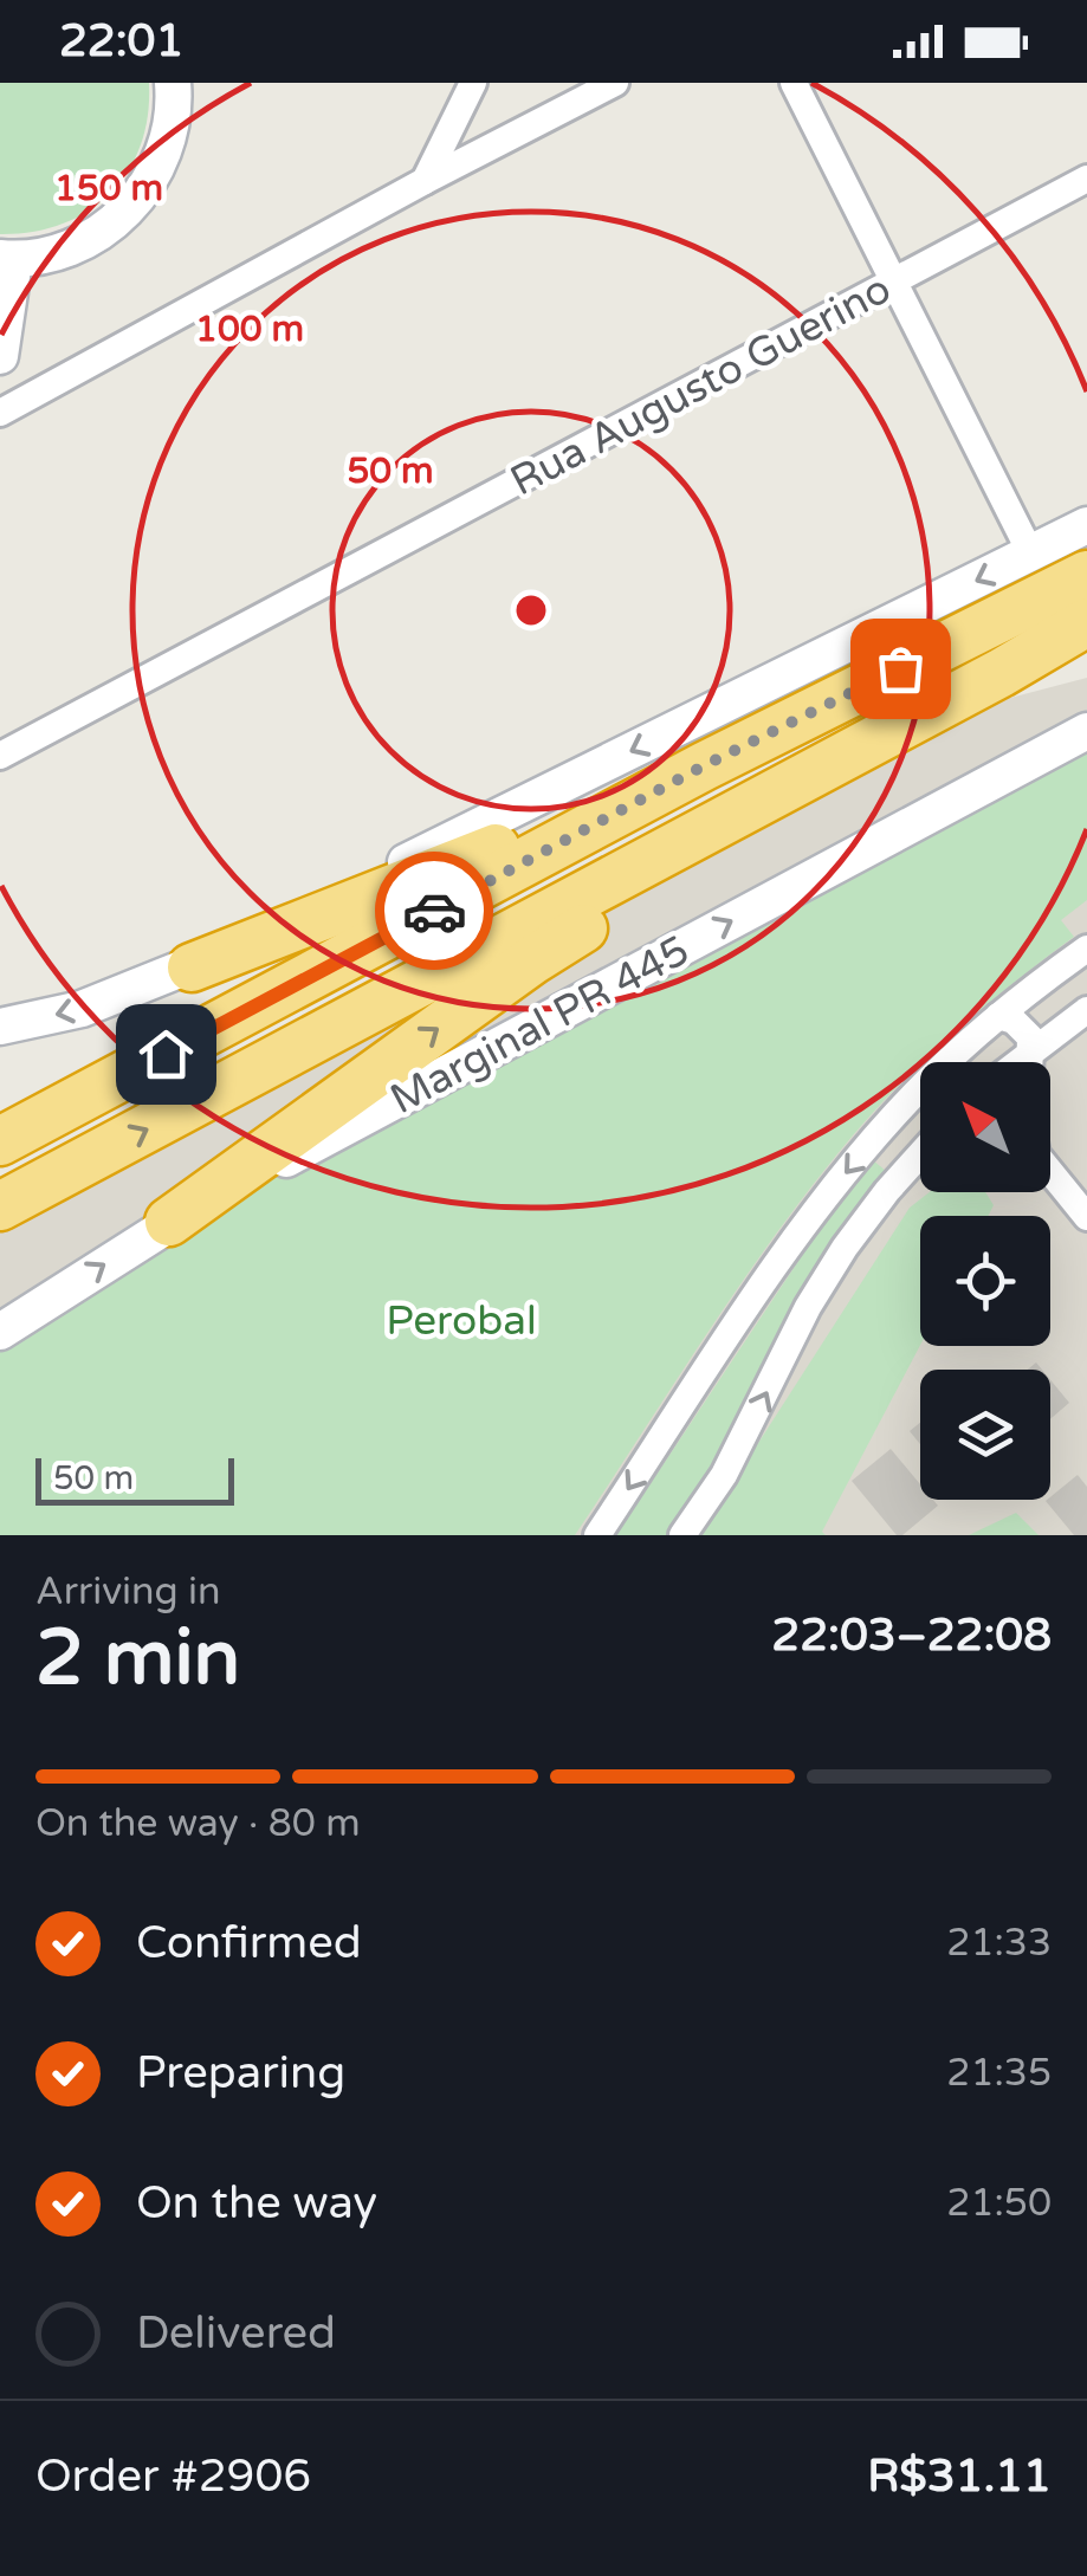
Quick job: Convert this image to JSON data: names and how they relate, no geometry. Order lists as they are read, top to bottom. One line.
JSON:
{"streets":{"street":["Rua Augusto Guerino","Marginal PR 445"]},"parks":["Perobal"],"scale_bar":"50 m","north":"top left","page":{"status":"22:01","scale":"50 m","heading":["2 min","Arriving in","22:03–22:08"],"panel":["Order #2906","R$31.11"],"bar":"On the way · 80 m","list":[["Confirmed","21:33"],["Preparing","21:35"],["On the way","21:50"],"Delivered"]},"rings":["150 m","100 m","50 m"]}
